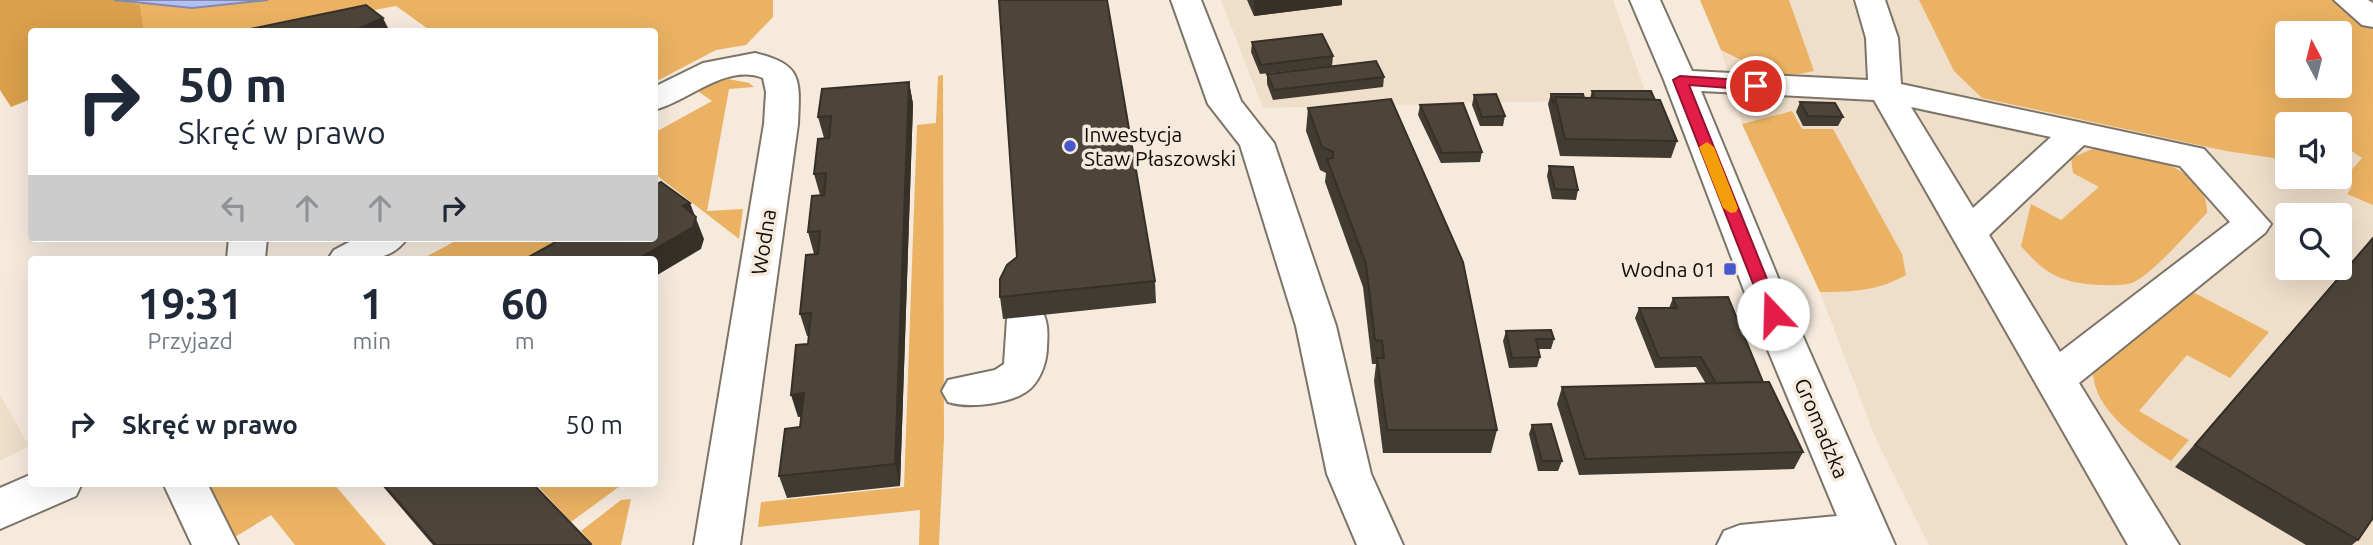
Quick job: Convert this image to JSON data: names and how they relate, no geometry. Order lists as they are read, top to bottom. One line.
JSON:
{"streets":{"street":["Wodna","Gromadzka"]},"places":{"other":["Inwestycja Staw Płaszowski"],"transit":["Wodna 01"]},"north":"top","page":{"turn":["50 m","Skręć w prawo"],"eta":["19:31","Przyjazd","1","min","60","m"],"list":[{"name":"Skręć w prawo","value":"50 m"}]}}
